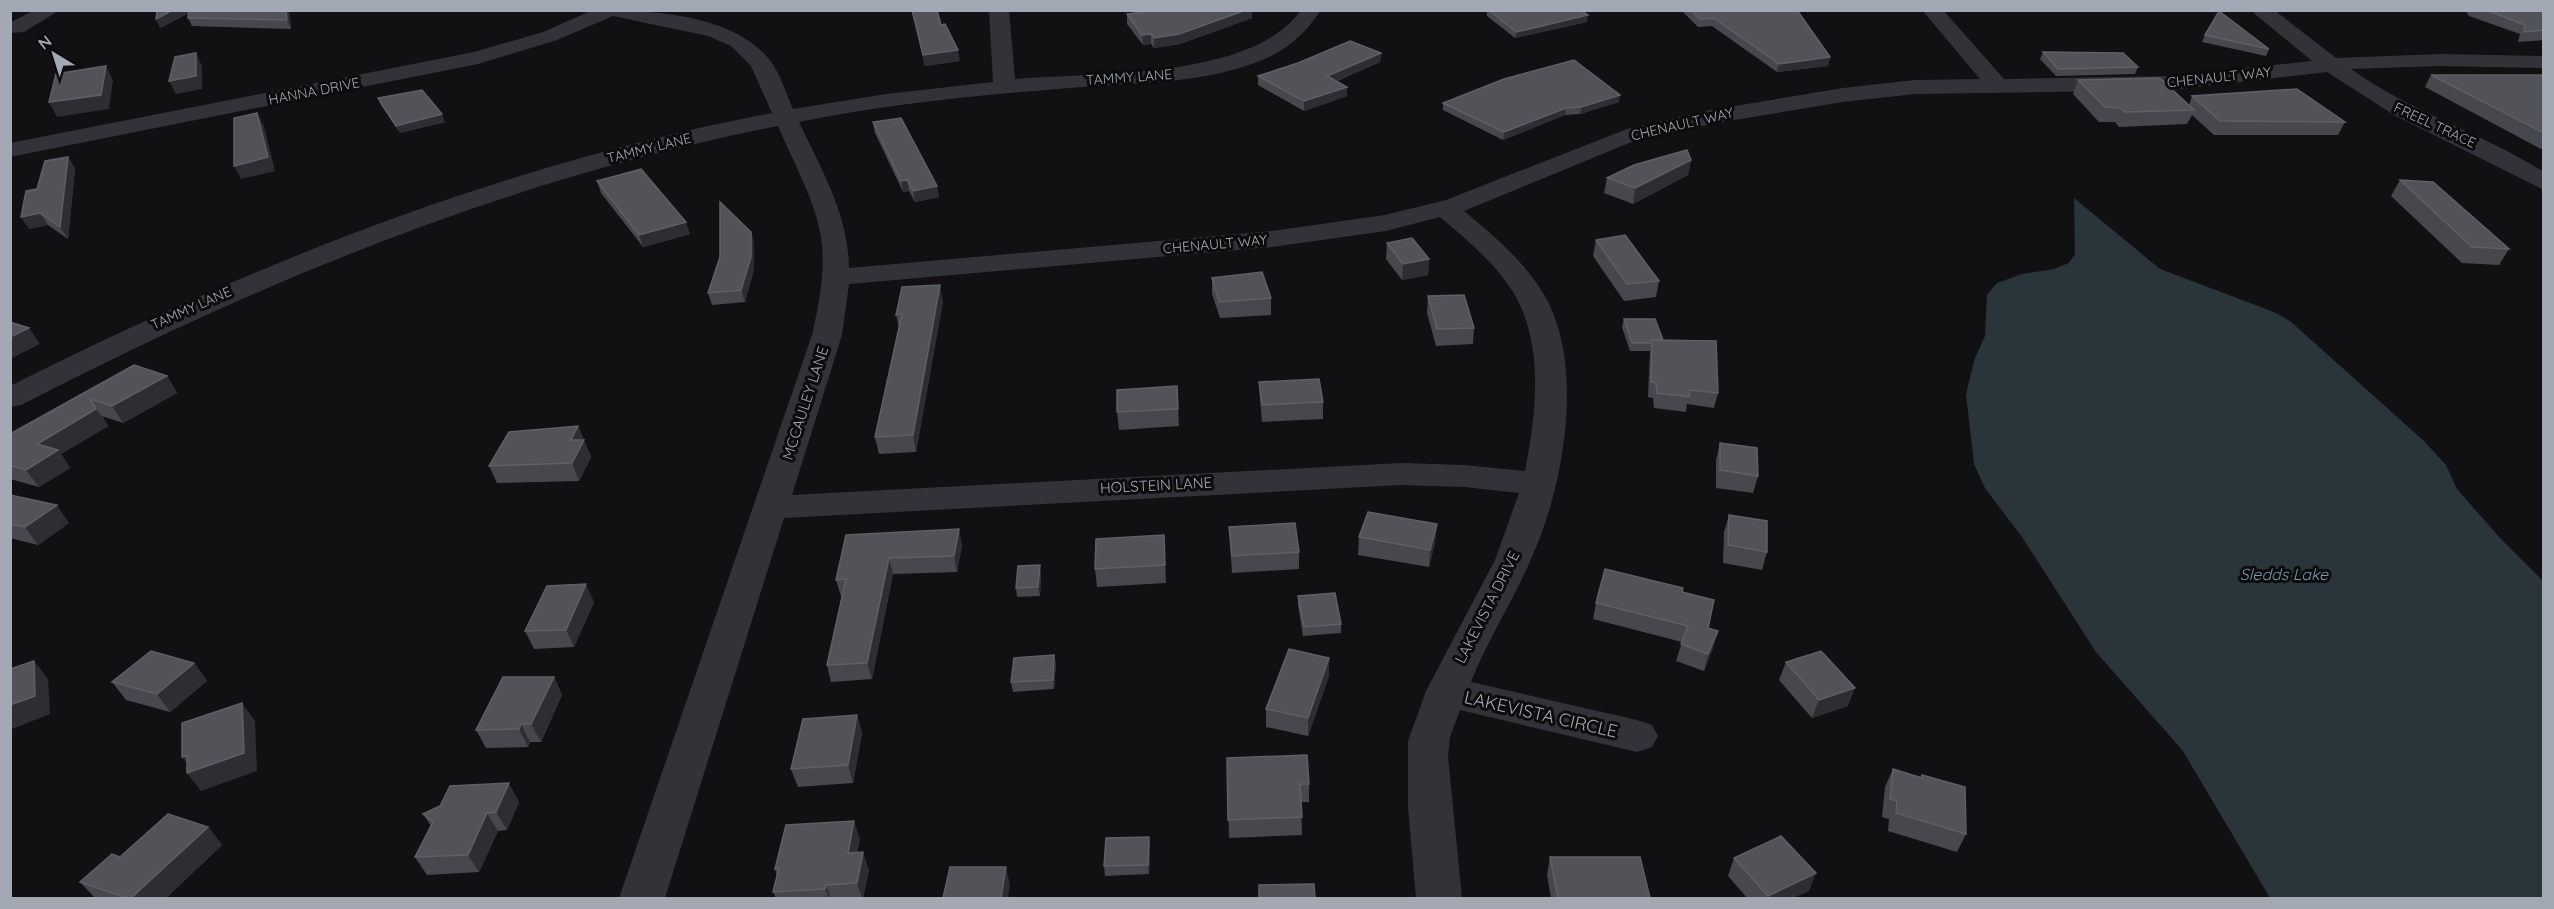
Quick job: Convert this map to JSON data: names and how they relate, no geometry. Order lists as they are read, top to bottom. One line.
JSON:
{"streets":{"street":["TAMMY LANE","CHENAULT WAY","HANNA DRIVE","FREEL TRACE","MCCAULEY LANE","HOLSTEIN LANE","LAKEVISTA DRIVE","LAKEVISTA CIRCLE"]},"crossings":[["TAMMY LANE","MCCAULEY LANE"],["CHENAULT WAY","FREEL TRACE"],["CHENAULT WAY","MCCAULEY LANE"],["CHENAULT WAY","LAKEVISTA DRIVE"],["HANNA DRIVE","MCCAULEY LANE"],["MCCAULEY LANE","HOLSTEIN LANE"],["HOLSTEIN LANE","LAKEVISTA DRIVE"],["LAKEVISTA DRIVE","LAKEVISTA CIRCLE"]],"water":["Sledds Lake"],"north":"top left"}
